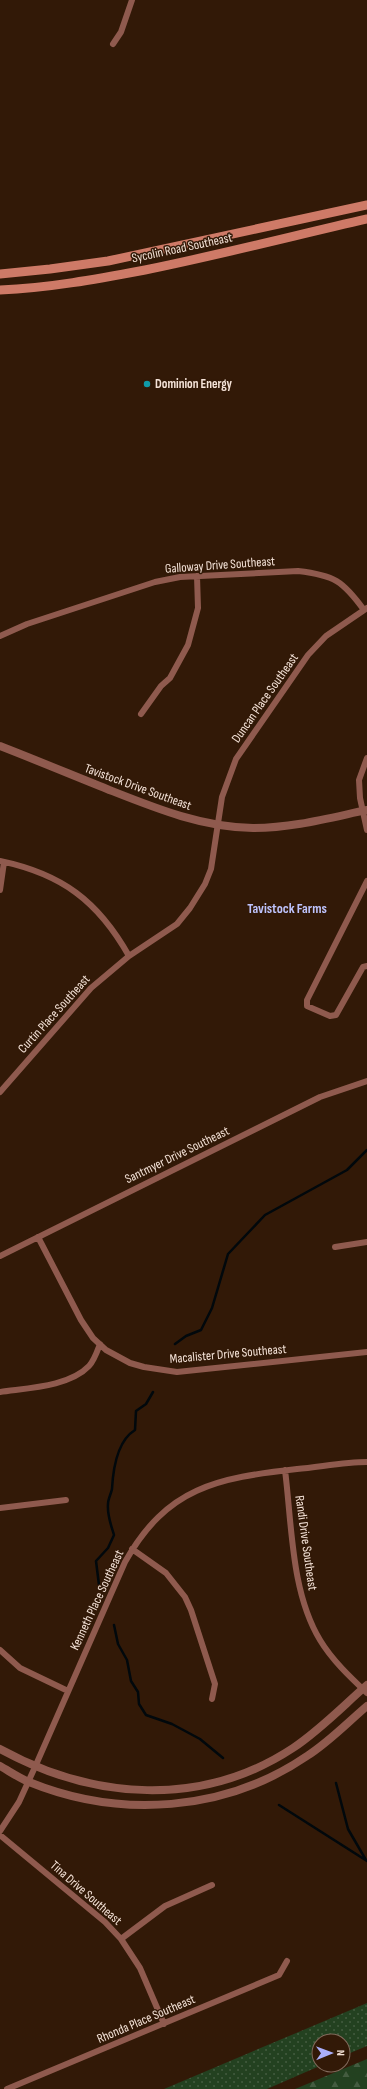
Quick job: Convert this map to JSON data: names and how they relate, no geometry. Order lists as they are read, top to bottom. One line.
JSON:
{"streets":{"main road":["Sycolin Road Southeast"],"street":["Galloway Drive Southeast","Duncan Place Southeast","Tavistock Drive Southeast","Curtin Place Southeast","Santmyer Drive Southeast","Macalister Drive Southeast","Randi Drive Southeast","Kenneth Place Southeast","Tina Drive Southeast","Rhonda Place Southeast"]},"crossings":[["Galloway Drive Southeast","Duncan Place Southeast"],["Duncan Place Southeast","Tavistock Drive Southeast"],["Duncan Place Southeast","Curtin Place Southeast"],["Tavistock Drive Southeast","Curtin Place Southeast"],["Santmyer Drive Southeast","Macalister Drive Southeast"],["Randi Drive Southeast","Kenneth Place Southeast"],["Tina Drive Southeast","Rhonda Place Southeast"]],"districts":["Tavistock Farms"],"places":["Dominion Energy"],"north":"right"}
